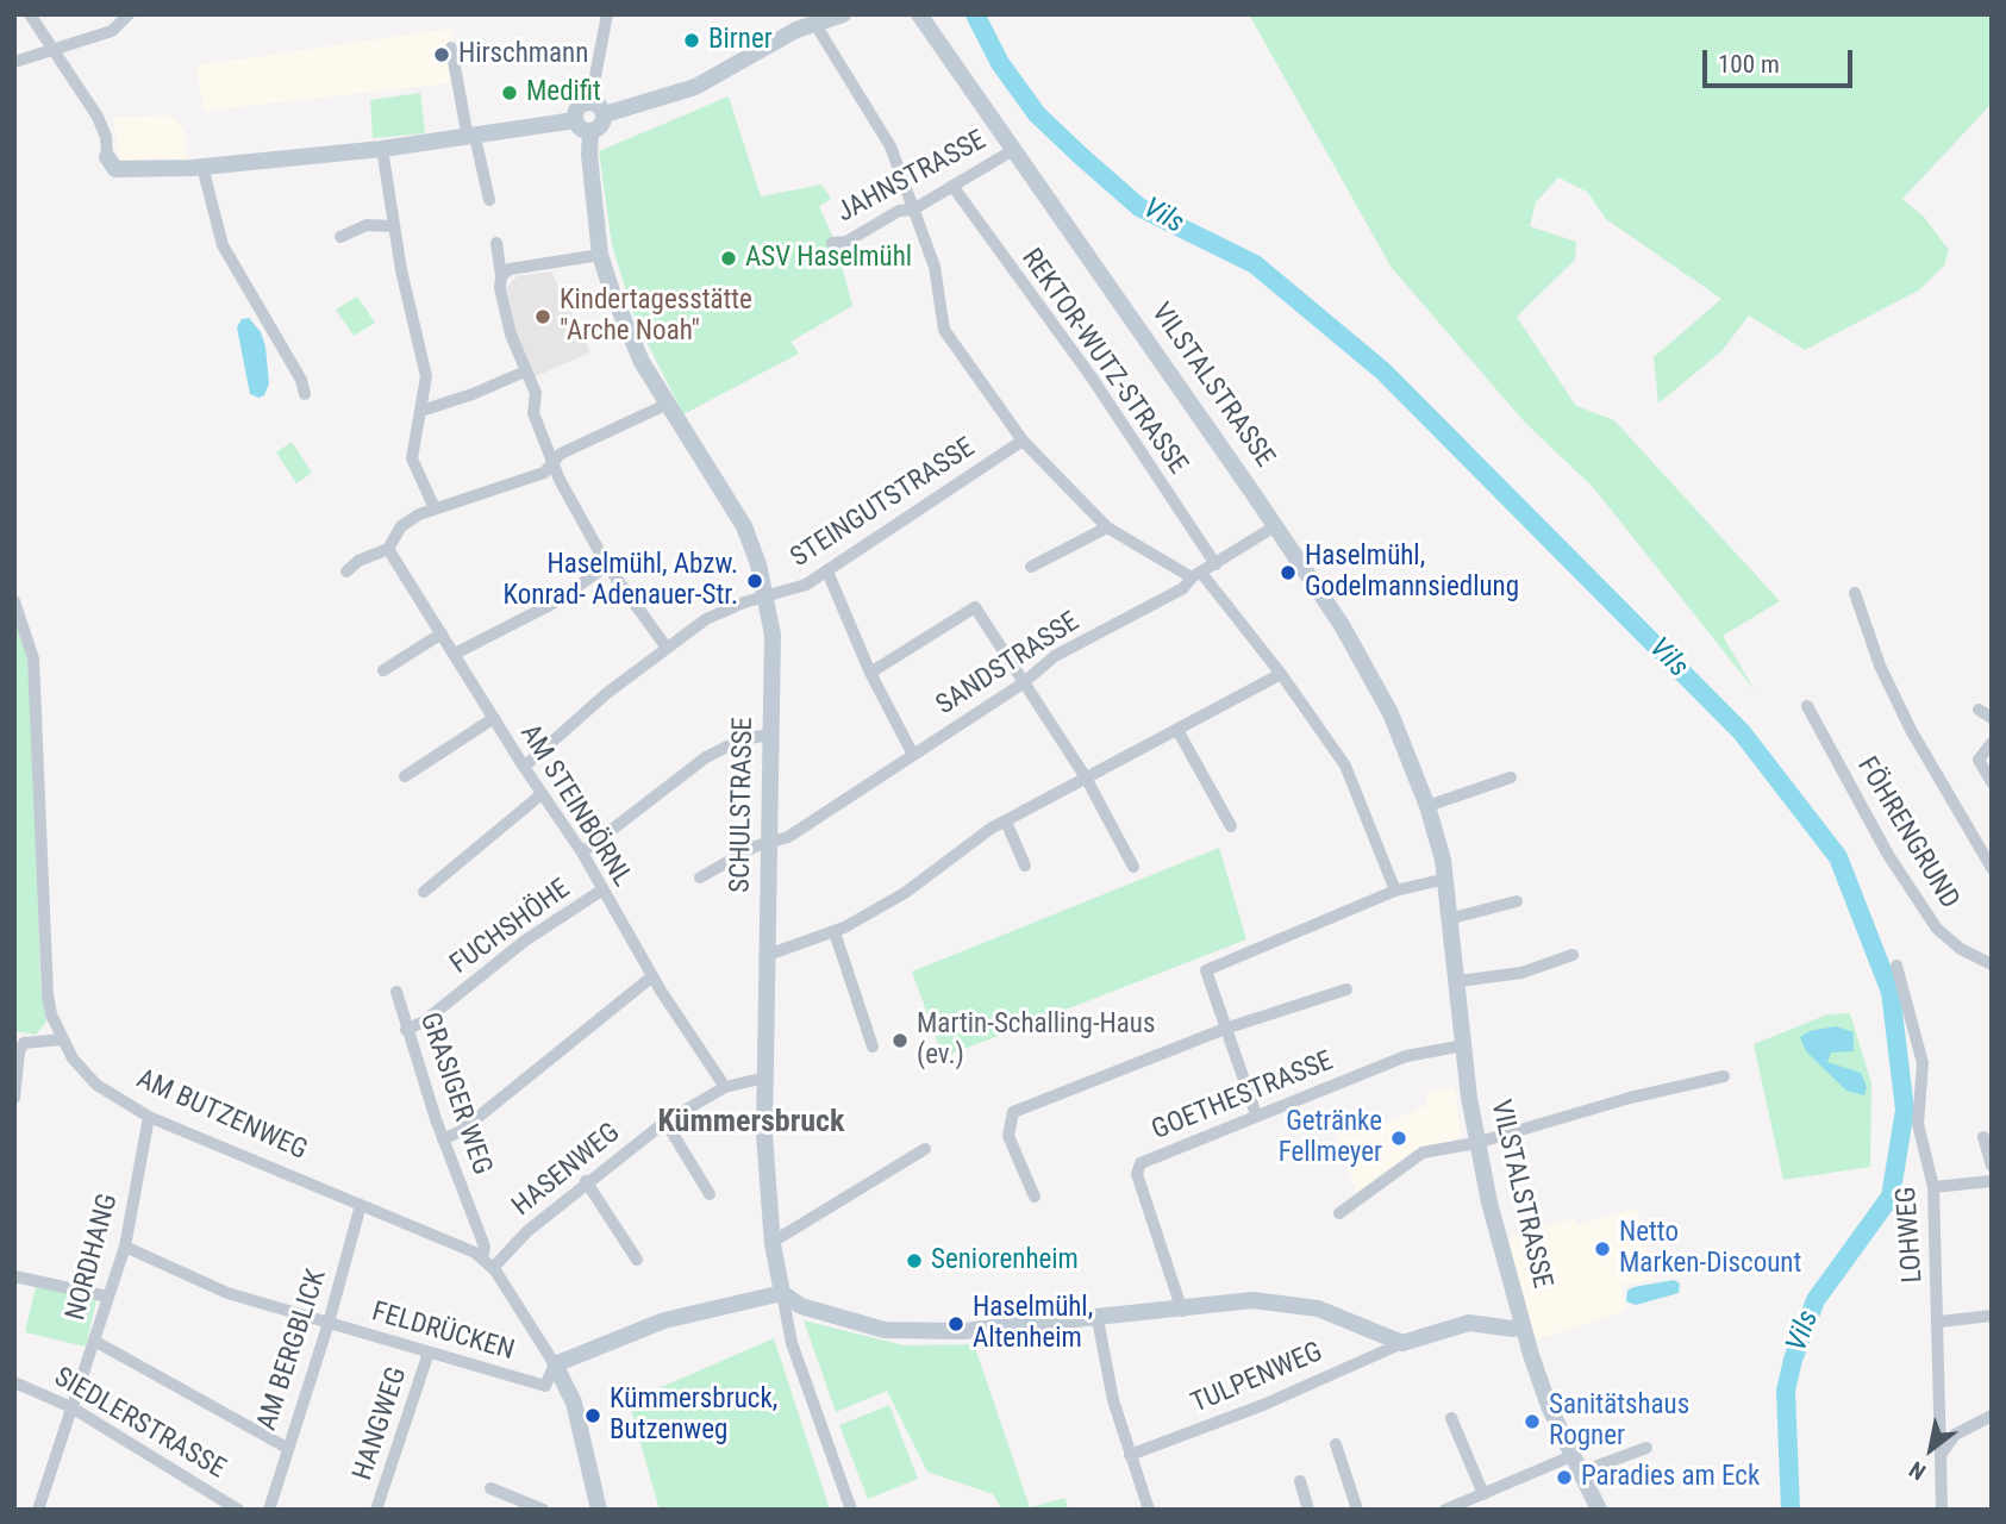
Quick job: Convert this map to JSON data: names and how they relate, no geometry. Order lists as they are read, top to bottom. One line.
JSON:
{"streets":{"street":["JAHNSTRASSE","REKTOR-WUTZ-STRASSE","VILSTALSTRASSE","STEINGUTSTRASSE","SANDSTRASSE","SCHULSTRASSE","AM STEINBÖRNL","FÖHRENGRUND","FUCHSHÖHE","GRASIGER WEG","GOETHESTRASSE","AM BUTZENWEG","HASENWEG","LOHWEG","NORDHANG","FELDRÜCKEN","AM BERGBLICK","TULPENWEG","SIEDLERSTRASSE","HANGWEG"]},"crossings":[["JAHNSTRASSE","REKTOR-WUTZ-STRASSE"],["JAHNSTRASSE","VILSTALSTRASSE"],["REKTOR-WUTZ-STRASSE","SANDSTRASSE"],["VILSTALSTRASSE","SANDSTRASSE"],["VILSTALSTRASSE","GOETHESTRASSE"],["STEINGUTSTRASSE","SCHULSTRASSE"],["STEINGUTSTRASSE","AM STEINBÖRNL"],["SANDSTRASSE","SCHULSTRASSE"],["SCHULSTRASSE","HASENWEG"],["AM STEINBÖRNL","FUCHSHÖHE"],["AM STEINBÖRNL","HASENWEG"],["FUCHSHÖHE","GRASIGER WEG"],["GRASIGER WEG","AM BUTZENWEG"],["AM BUTZENWEG","HASENWEG"],["AM BUTZENWEG","NORDHANG"],["AM BUTZENWEG","FELDRÜCKEN"],["AM BUTZENWEG","AM BERGBLICK"],["NORDHANG","FELDRÜCKEN"],["NORDHANG","SIEDLERSTRASSE"],["FELDRÜCKEN","AM BERGBLICK"],["FELDRÜCKEN","HANGWEG"]],"districts":["Kümmersbruck"],"water":["Vils"],"places":["Birner","Hirschmann","Medifit","ASV Haselmühl","Kindertagesstätte \"Arche Noah\"","Haselmühl, Godelmannsiedlung","Haselmühl, Abzw. Konrad- Adenauer-Str.","Martin-Schalling-Haus (ev.)","Getränke Fellmeyer","Netto Marken-Discount","Seniorenheim","Haselmühl, Altenheim","Kümmersbruck, Butzenweg","Sanitätshaus Rogner","Paradies am Eck"],"scale_bar":"100 m","north":"bottom left"}
